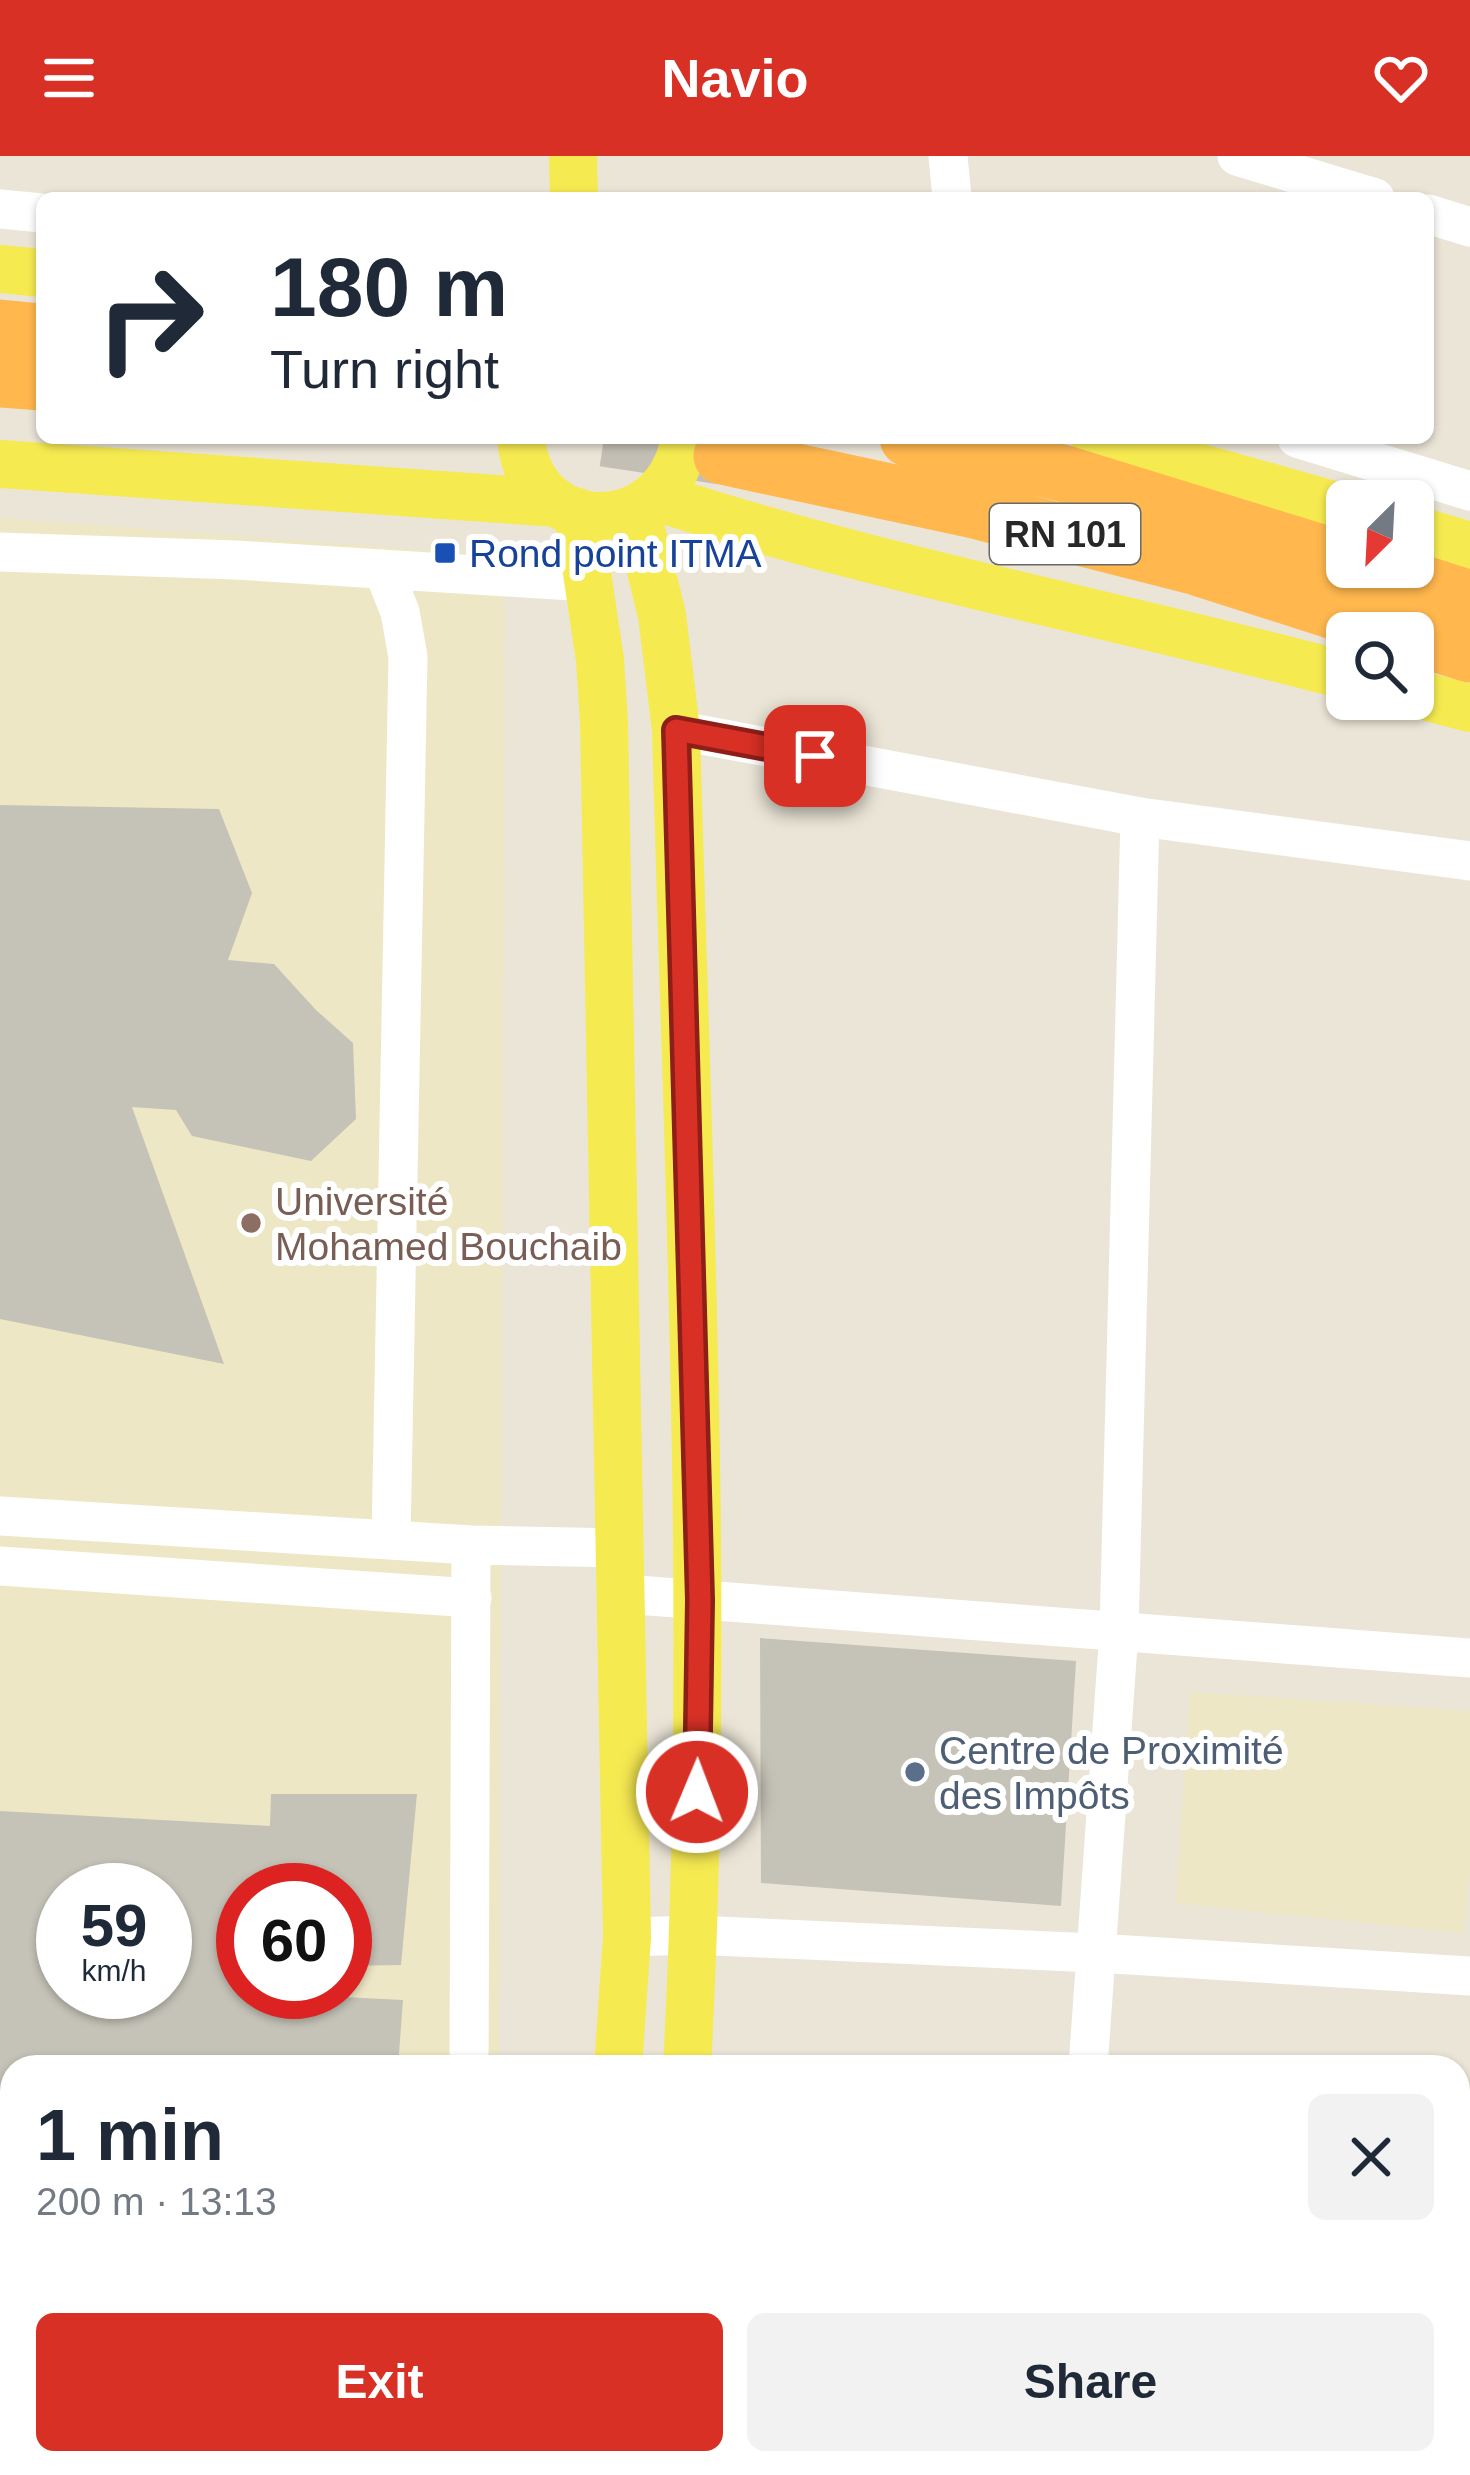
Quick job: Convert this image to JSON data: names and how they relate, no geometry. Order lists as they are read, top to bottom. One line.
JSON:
{"streets":{"highway":["RN 101"]},"places":{"transit":["Rond point ITMA"],"other":["Université Mohamed Bouchaib","Centre de Proximité des Impôts"]},"north":"bottom left","page":{"header":"Navio","turn":["180 m","Turn right"],"speed":"59 km/h","limit":"60","heading":["1 min","200 m · 13:13"],"buttons":["Exit","Share"]}}
